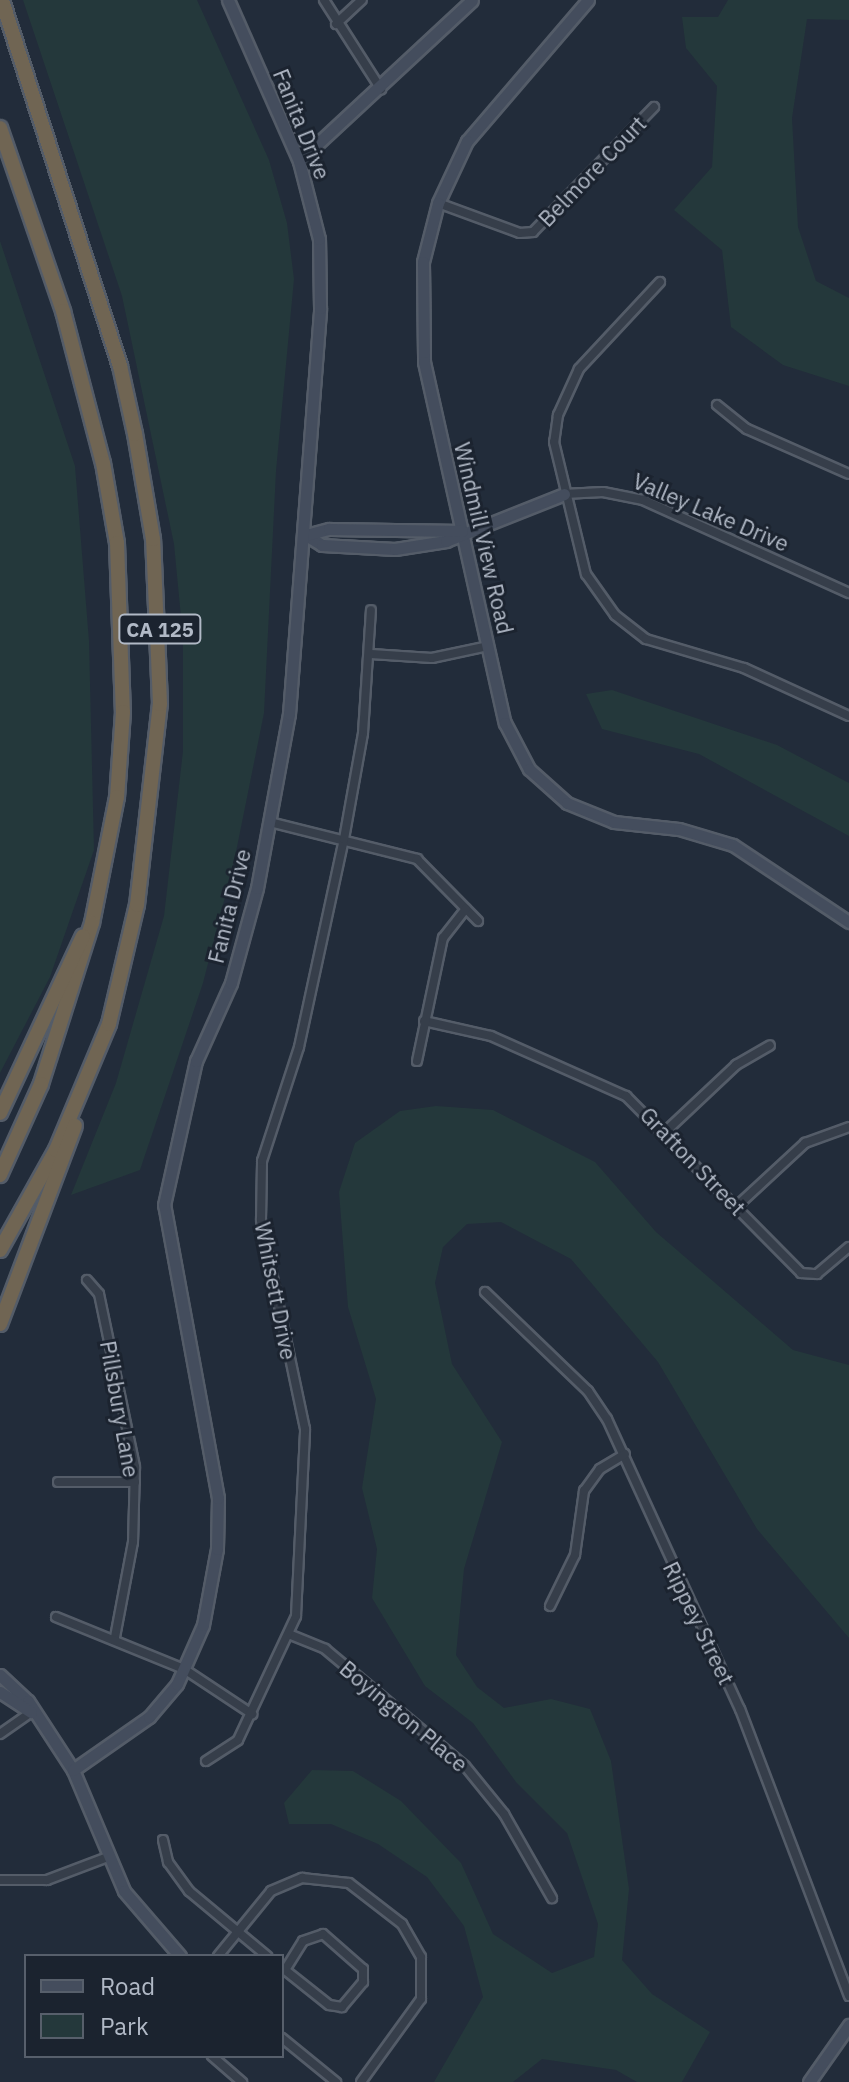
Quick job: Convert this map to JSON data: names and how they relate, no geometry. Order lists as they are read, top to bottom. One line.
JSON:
{"streets":{"highway":["CA 125"],"main road":["Fanita Drive","Valley Lake Drive","Windmill View Road"],"street":["Belmore Court","Grafton Street","Whitsett Drive","Pillsbury Lane","Rippey Street","Boyington Place"]},"crossings":[["Fanita Drive","Valley Lake Drive"],["Belmore Court","Windmill View Road"],["Valley Lake Drive","Windmill View Road"],["Whitsett Drive","Boyington Place"]],"legend":["Road","Park"]}
